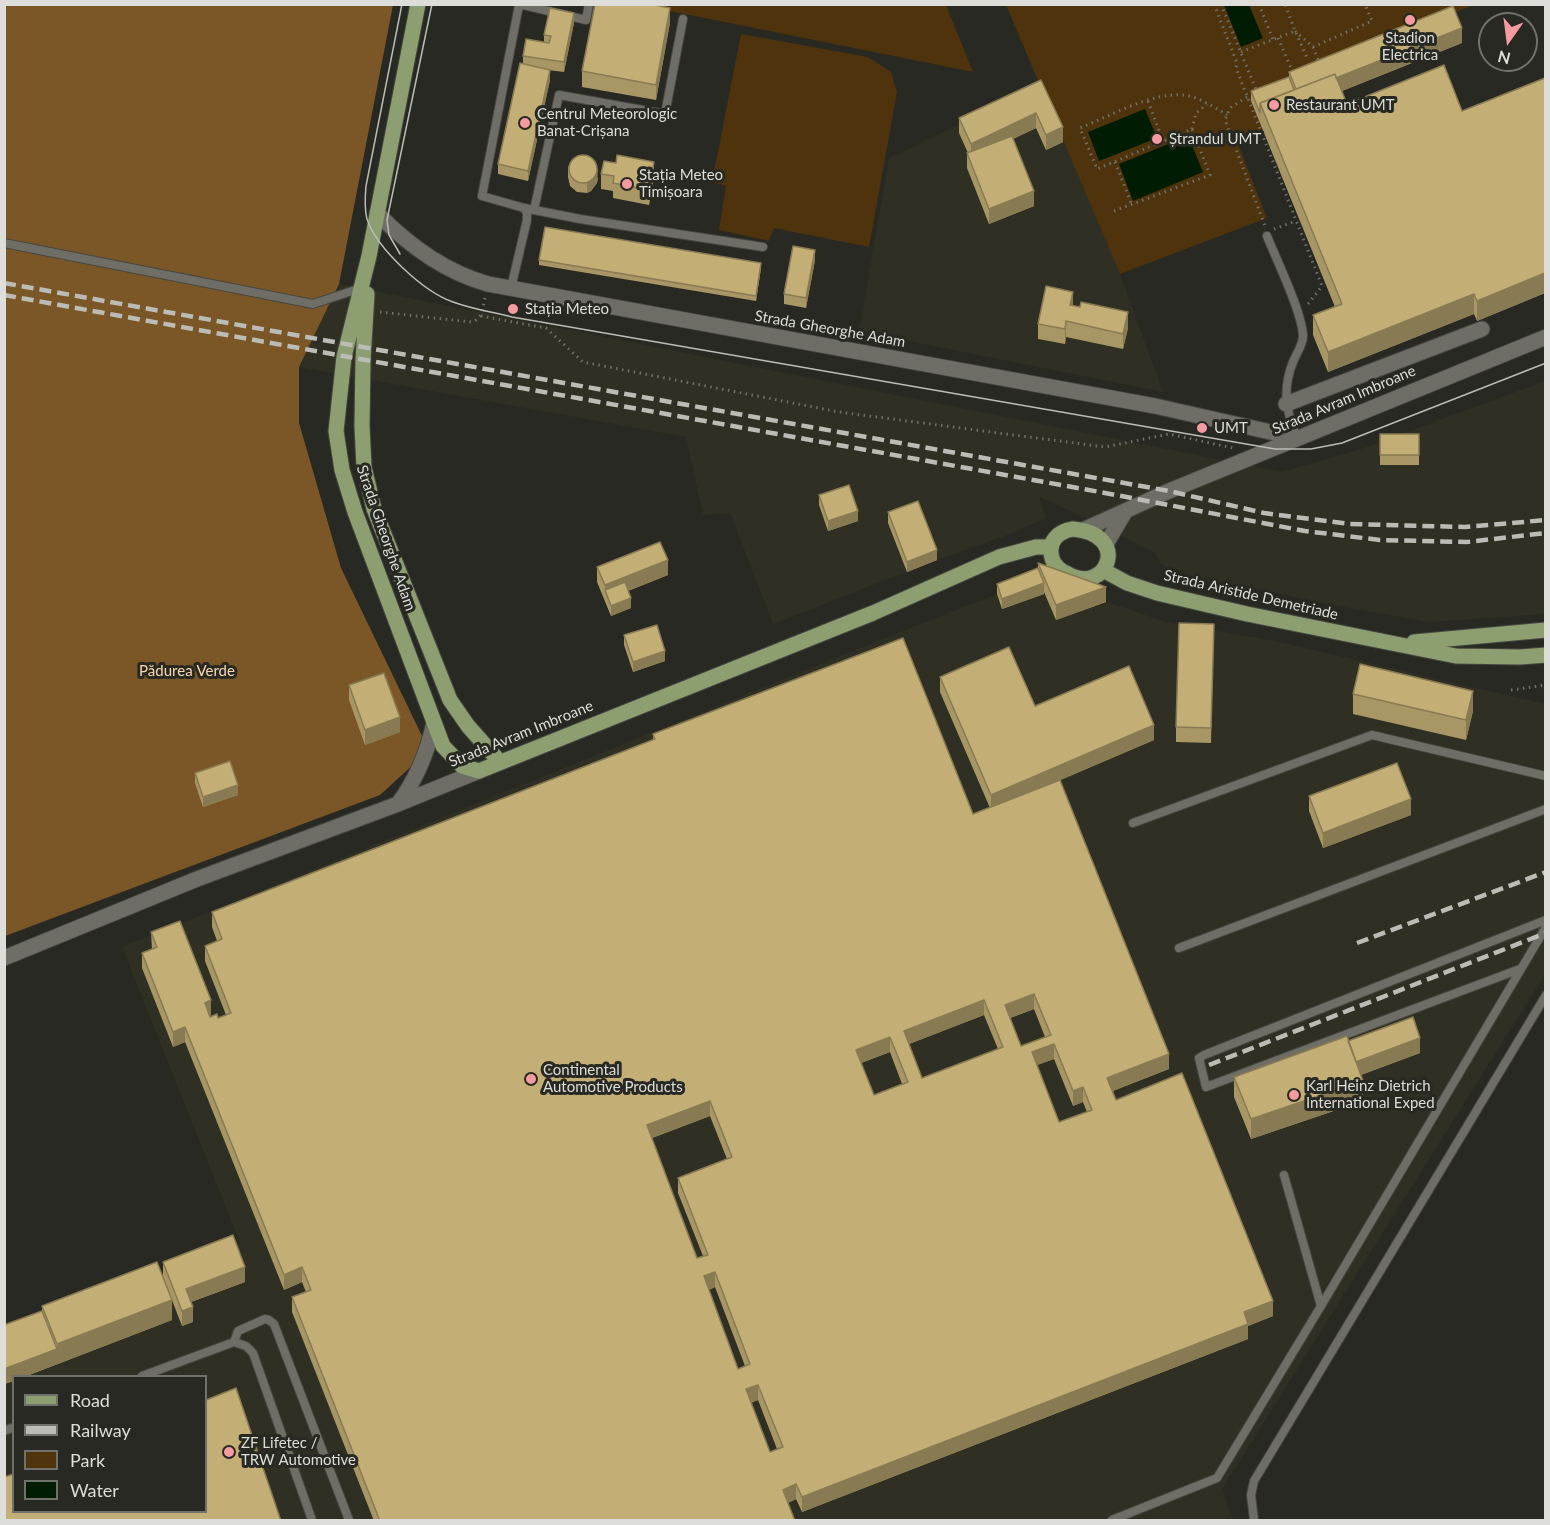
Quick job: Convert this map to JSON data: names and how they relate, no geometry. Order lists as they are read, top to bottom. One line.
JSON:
{"streets":{"main road":["Strada Gheorghe Adam","Strada Avram Imbroane","Strada Aristide Demetriade"]},"crossings":[["Strada Gheorghe Adam","Strada Avram Imbroane"],["Strada Avram Imbroane","Strada Aristide Demetriade"]],"parks":["Pădurea Verde"],"places":["Stadion Electrica","Restaurant UMT","Centrul Meteorologic Banat-Crișana","Ștrandul UMT","Stația Meteo Timișoara","Stația Meteo","UMT","Continental Automotive Products","Karl Heinz Dietrich International Exped","ZF Lifetec / TRW Automotive"],"legend":["Road","Railway","Park","Water"],"north":"bottom"}
